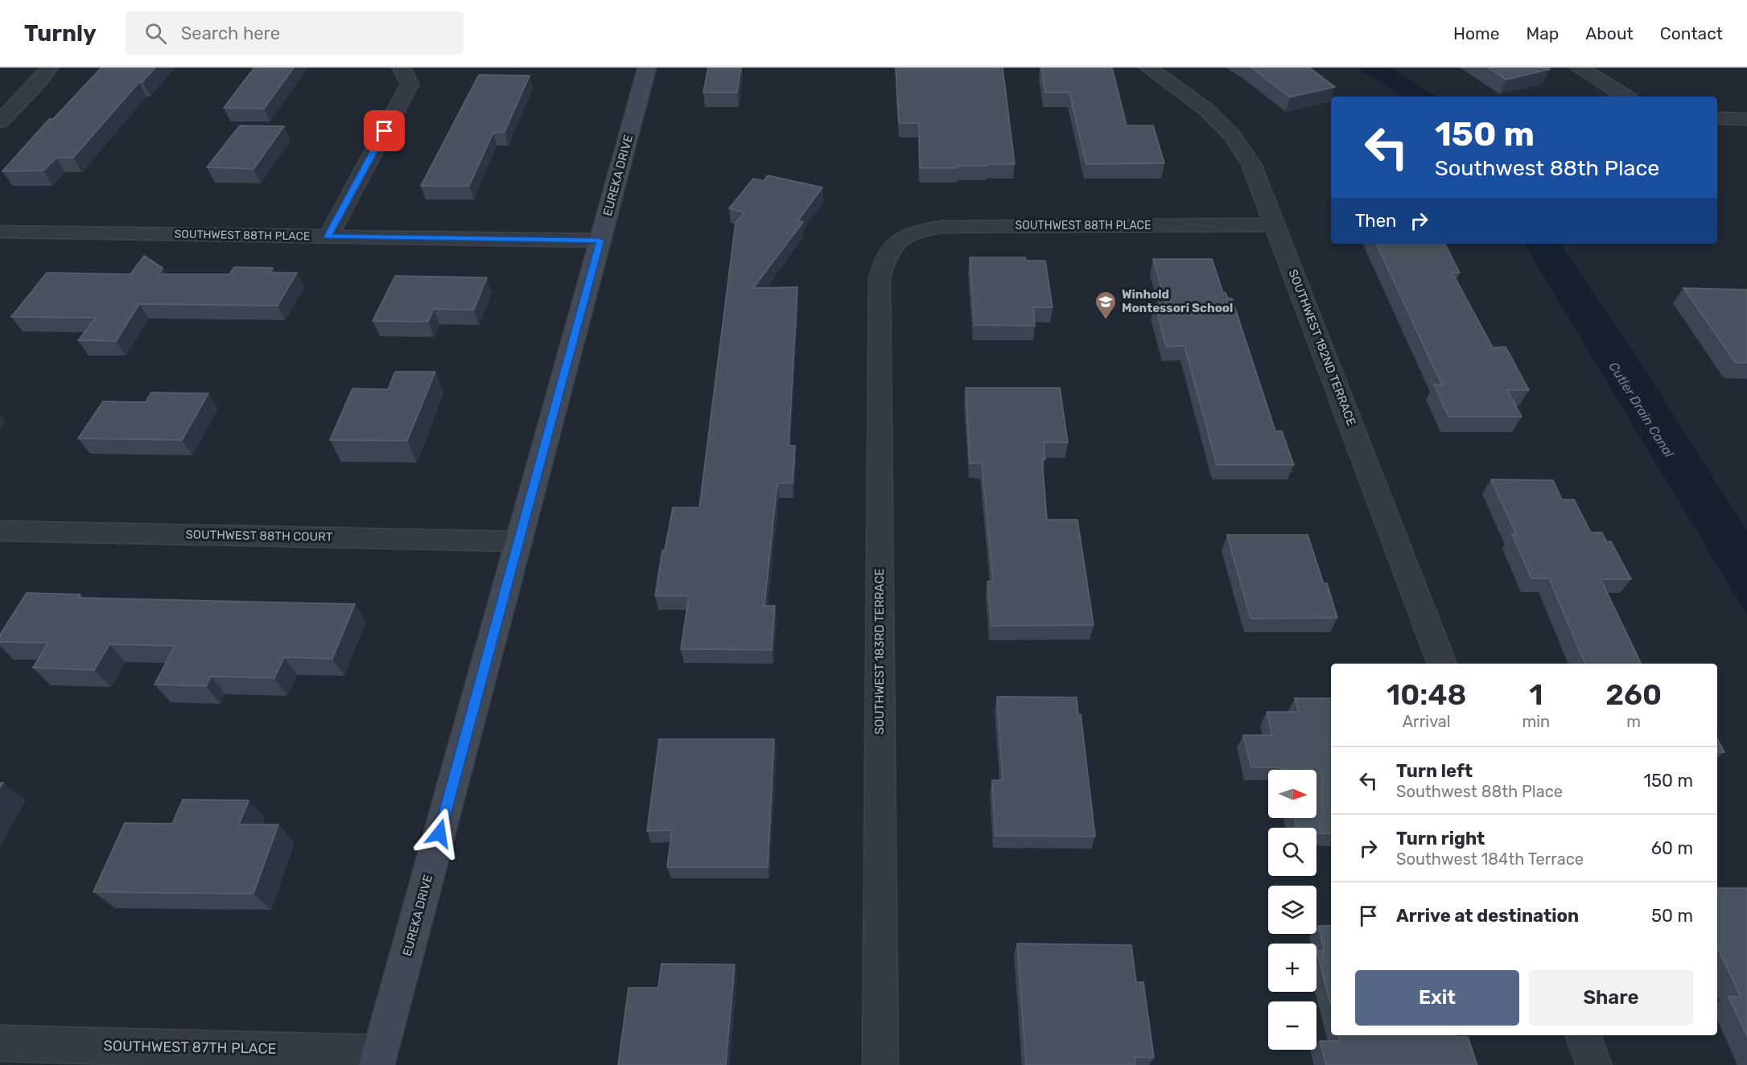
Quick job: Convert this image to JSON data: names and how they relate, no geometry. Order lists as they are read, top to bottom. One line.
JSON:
{"streets":{"main road":["EUREKA DRIVE"],"street":["SOUTHWEST 88TH PLACE","SOUTHWEST 182ND TERRACE","SOUTHWEST 88TH COURT","SOUTHWEST 183RD TERRACE","SOUTHWEST 87TH PLACE"]},"crossings":[["EUREKA DRIVE","SOUTHWEST 88TH PLACE"],["EUREKA DRIVE","SOUTHWEST 88TH COURT"],["EUREKA DRIVE","SOUTHWEST 87TH PLACE"],["SOUTHWEST 88TH PLACE","SOUTHWEST 182ND TERRACE"],["SOUTHWEST 88TH PLACE","SOUTHWEST 183RD TERRACE"]],"water":["Cutler Drain Canal"],"places":{"school or university":["Winhold Montessori School"]},"north":"right","page":{"header":"Turnly","search":"Search here","nav":["Home","Map","About","Contact"],"turn":["150 m","Southwest 88th Place"],"then":"Then","eta":["10:48","Arrival","1","min","260","m"],"list":[{"name":"Turn left","note":"Southwest 88th Place","value":"150 m"},{"name":"Turn right","note":"Southwest 184th Terrace","value":"60 m"},{"name":"Arrive at destination","value":"50 m"}],"map_buttons":["+","−"],"buttons":["Exit","Share"]}}
